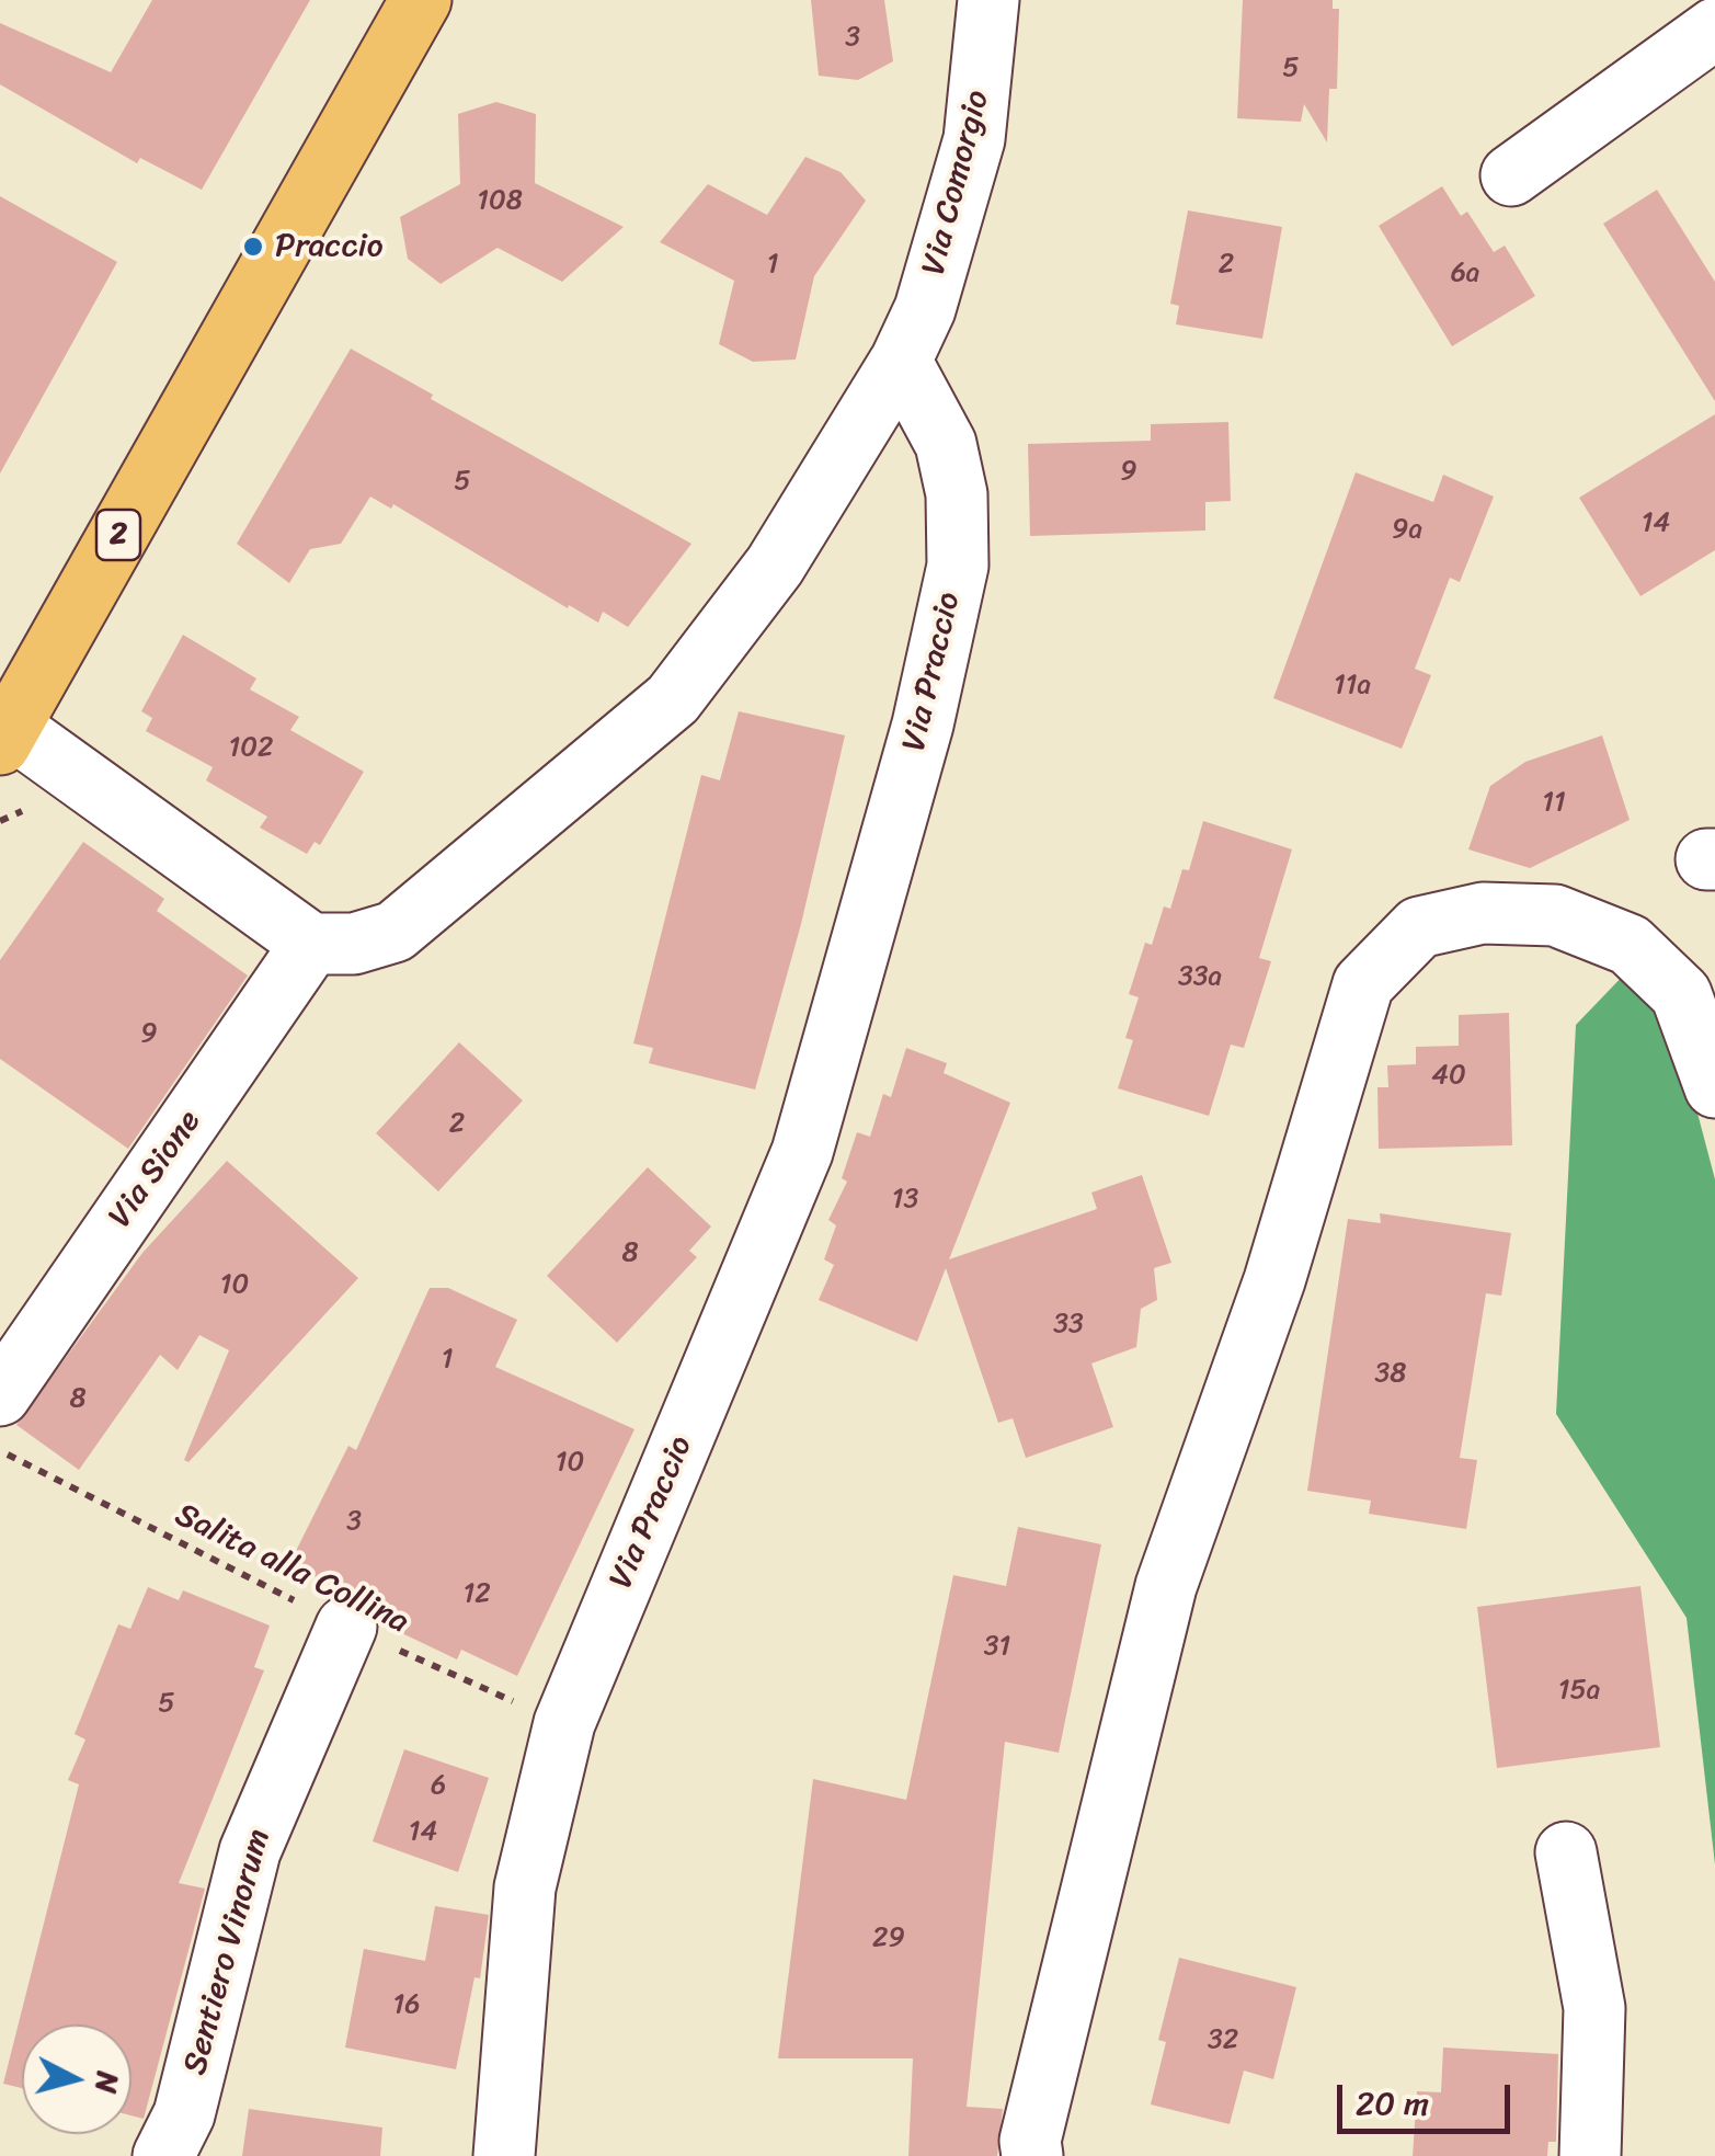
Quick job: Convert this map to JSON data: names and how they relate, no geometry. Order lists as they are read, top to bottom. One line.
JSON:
{"streets":{"main road":["2"],"street":["Via Comorgio","Via Praccio","Via Sione","Sentiero Vinorum"],"path":["Salita alla Collina"]},"crossings":[["Via Comorgio","Via Praccio"],["Via Praccio","Salita alla Collina"],["Salita alla Collina","Sentiero Vinorum"]],"places":["Praccio"],"house_numbers":["3","5","108","1","2","6a","9","5","14","9a","11a","102","11","33a","9","40","2","13","8","10","33","1","38","8","10","3","12","31","15a","5","6","14","29","16","32"],"scale_bar":"20 m","north":"right"}
